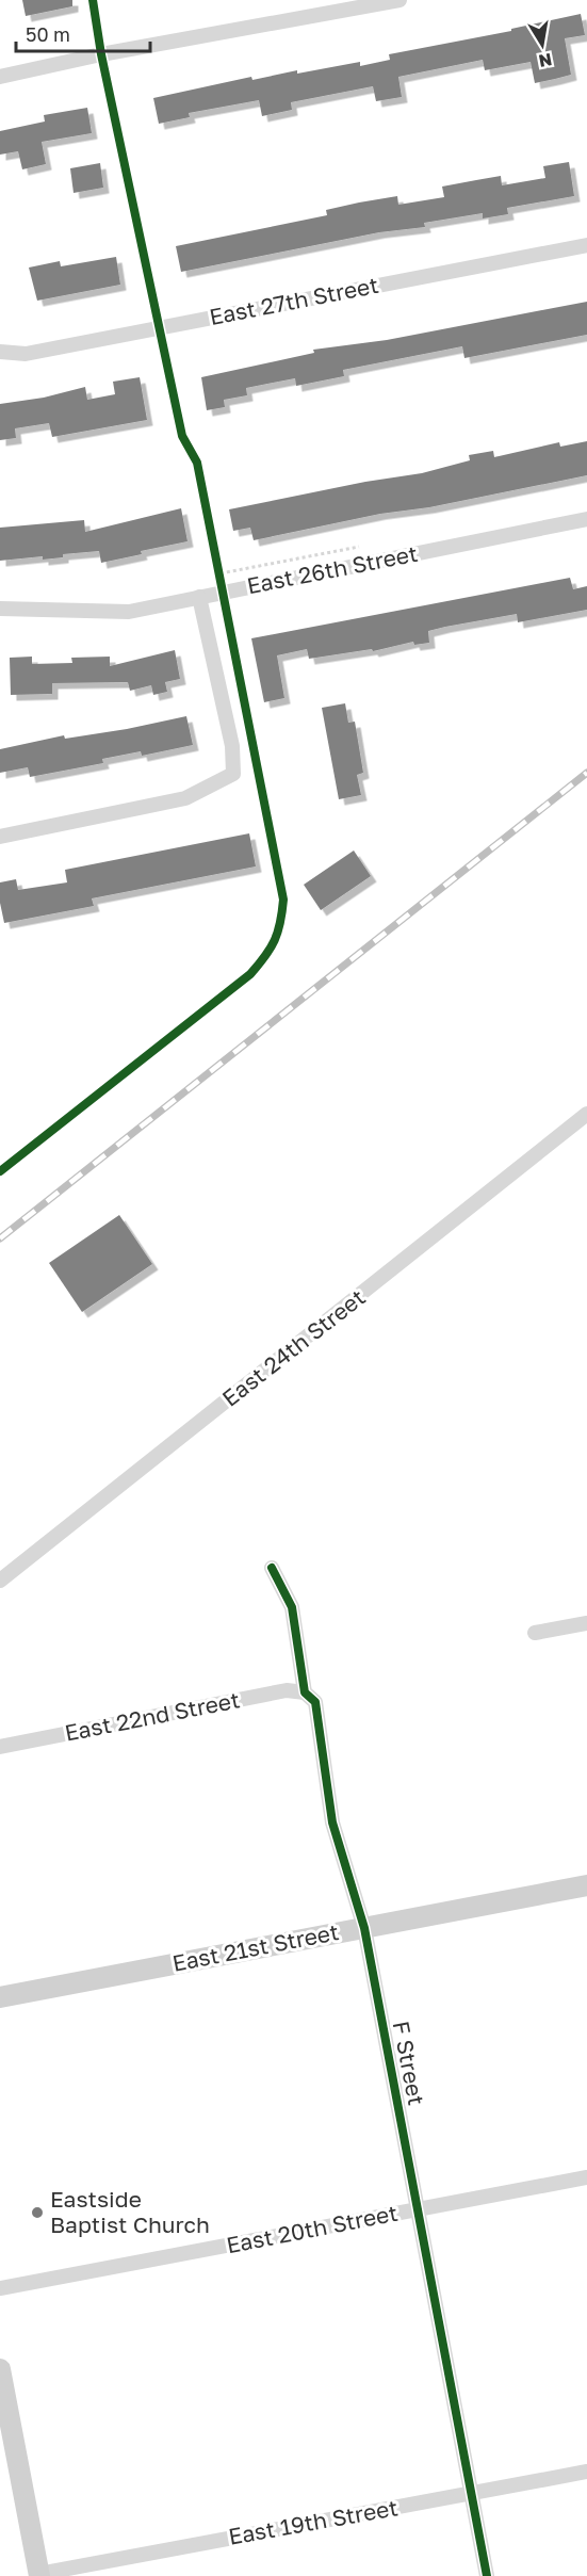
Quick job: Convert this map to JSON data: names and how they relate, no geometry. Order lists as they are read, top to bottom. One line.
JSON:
{"streets":{"main road":["East 21st Street"],"street":["East 27th Street","East 26th Street","East 24th Street","East 22nd Street","F Street","East 20th Street","East 19th Street"]},"crossings":[["East 22nd Street","F Street"],["East 21st Street","F Street"],["F Street","East 20th Street"],["F Street","East 19th Street"]],"places":["Eastside Baptist Church"],"scale_bar":"50 m","north":"bottom"}
